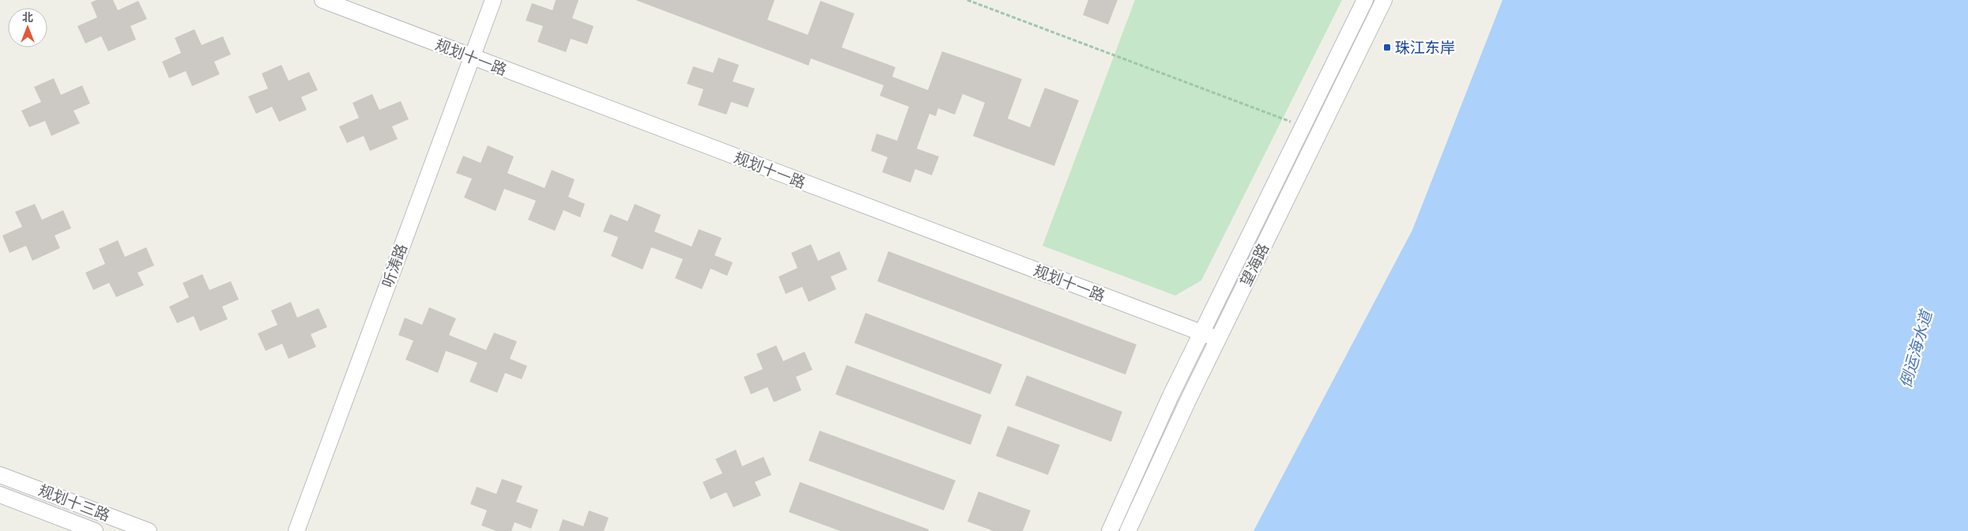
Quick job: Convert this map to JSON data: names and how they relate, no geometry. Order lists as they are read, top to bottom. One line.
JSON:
{"streets":{"street":["规划十一路","望海路","听涛路","规划十三路"]},"crossings":[["规划十一路","望海路"],["规划十一路","听涛路"]],"water":["倒运海水道"],"places":{"transit":["珠江东岸"]},"north":"top"}
